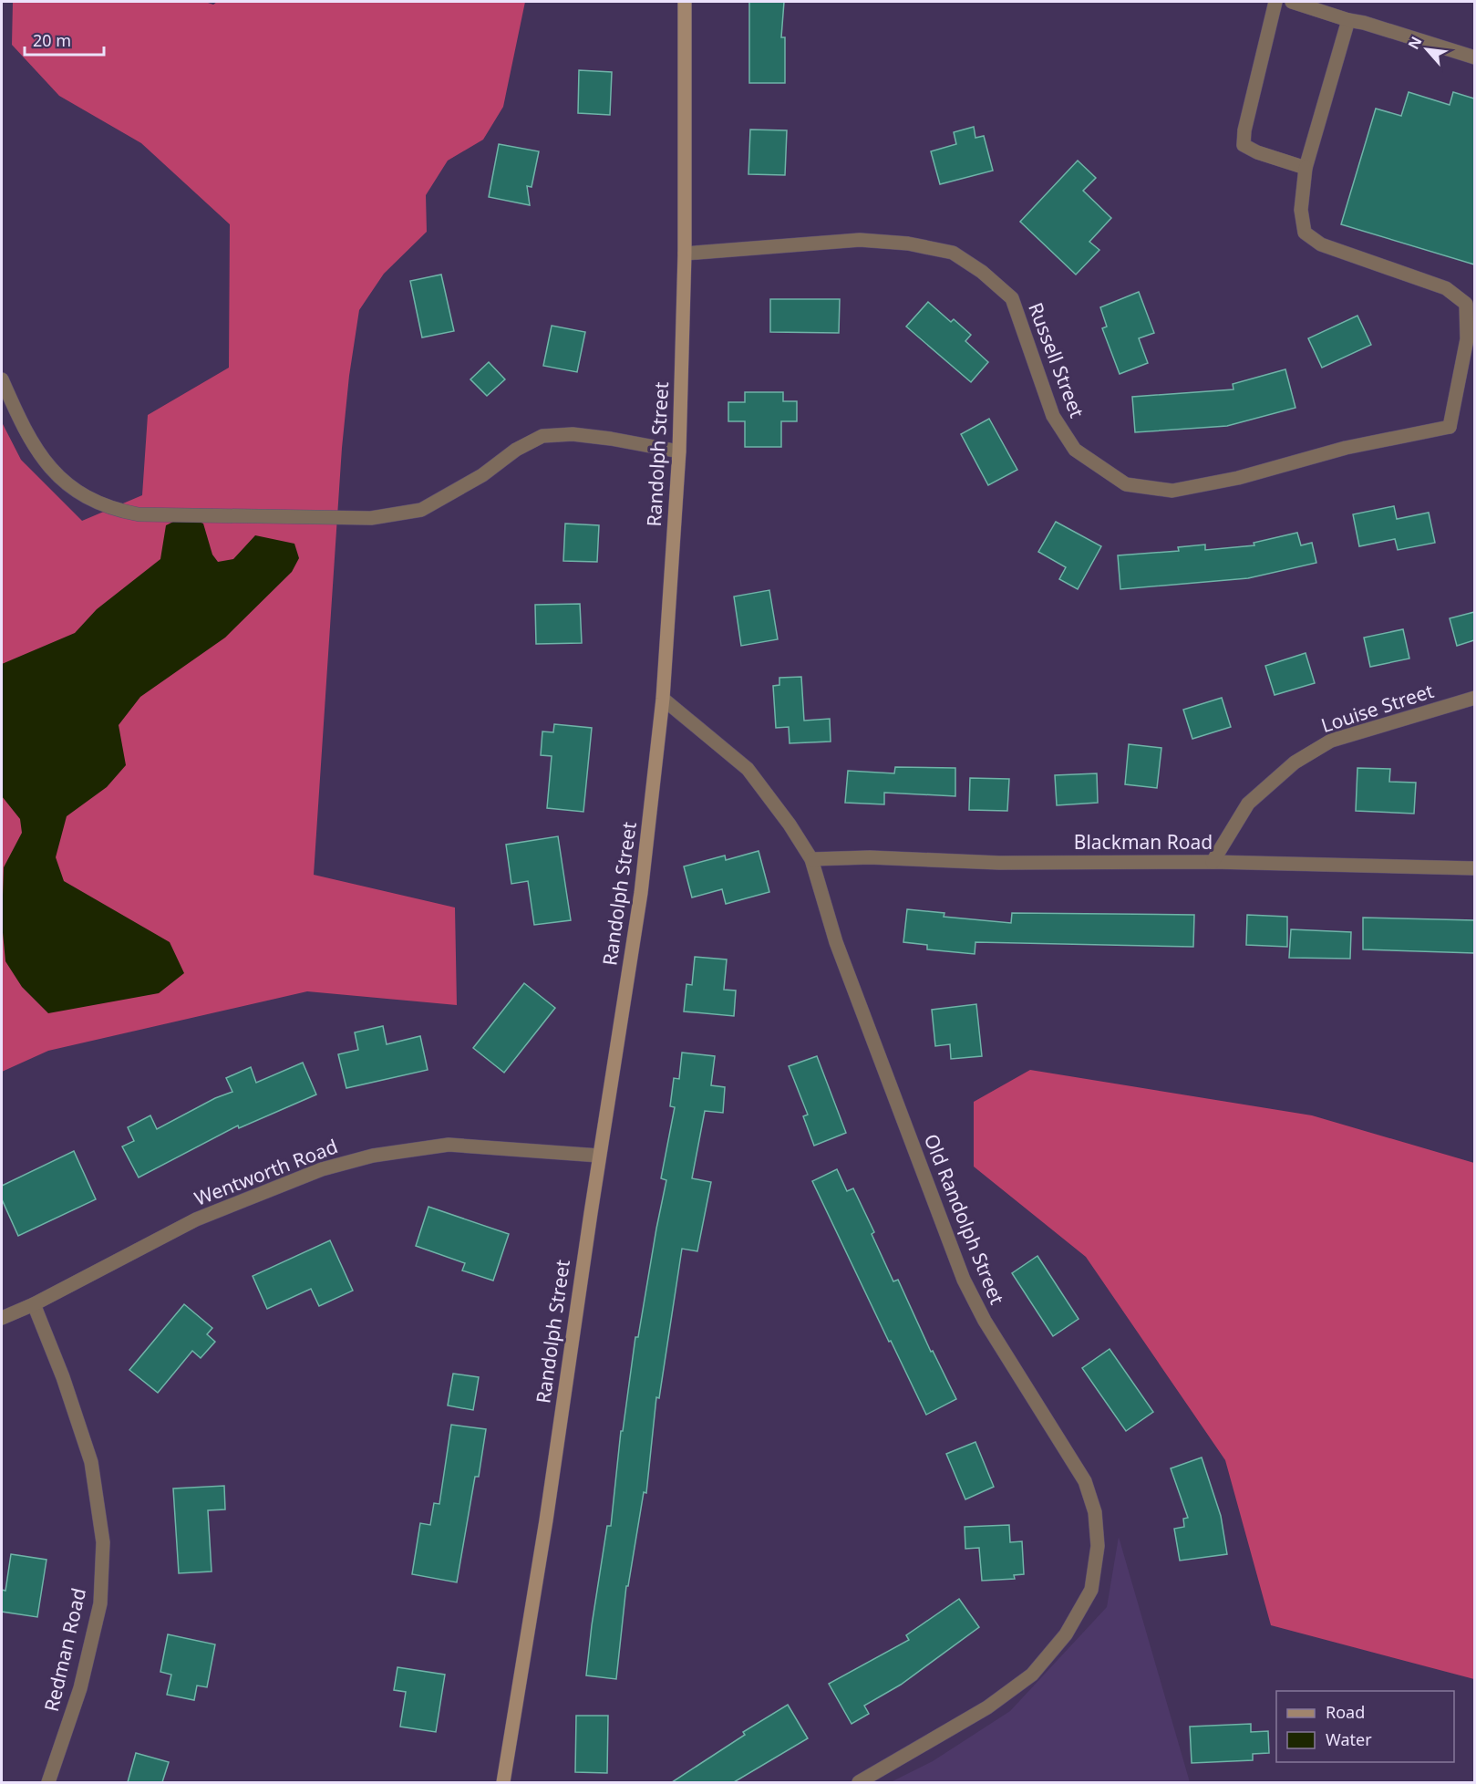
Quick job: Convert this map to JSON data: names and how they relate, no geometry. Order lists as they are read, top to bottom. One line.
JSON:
{"streets":{"main road":["Randolph Street"],"street":["Russell Street","Louise Street","Blackman Road","Wentworth Road","Old Randolph Street","Redman Road"]},"crossings":[["Russell Street","Randolph Street"],["Randolph Street","Wentworth Road"],["Randolph Street","Old Randolph Street"],["Louise Street","Blackman Road"],["Blackman Road","Old Randolph Street"],["Wentworth Road","Redman Road"]],"legend":["Road","Water"],"scale_bar":"20 m","north":"top left"}
